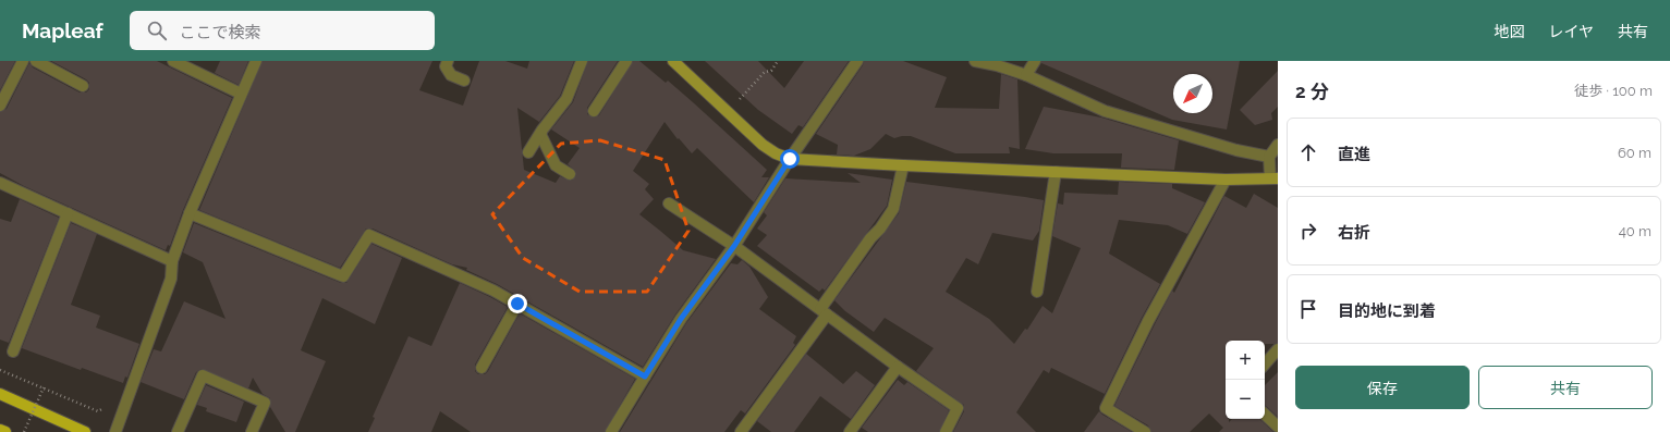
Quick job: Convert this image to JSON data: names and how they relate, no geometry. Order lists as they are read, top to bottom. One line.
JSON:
{"north":"bottom left","page":{"header":"Mapleaf","search":"ここで検索","nav":["地図","レイヤ","共有"],"heading":["2 分","徒歩 · 100 m"],"list":[["直進","60 m"],["右折","40 m"],"目的地に到着"],"map_buttons":["+","−"],"buttons":["保存","共有"]}}
